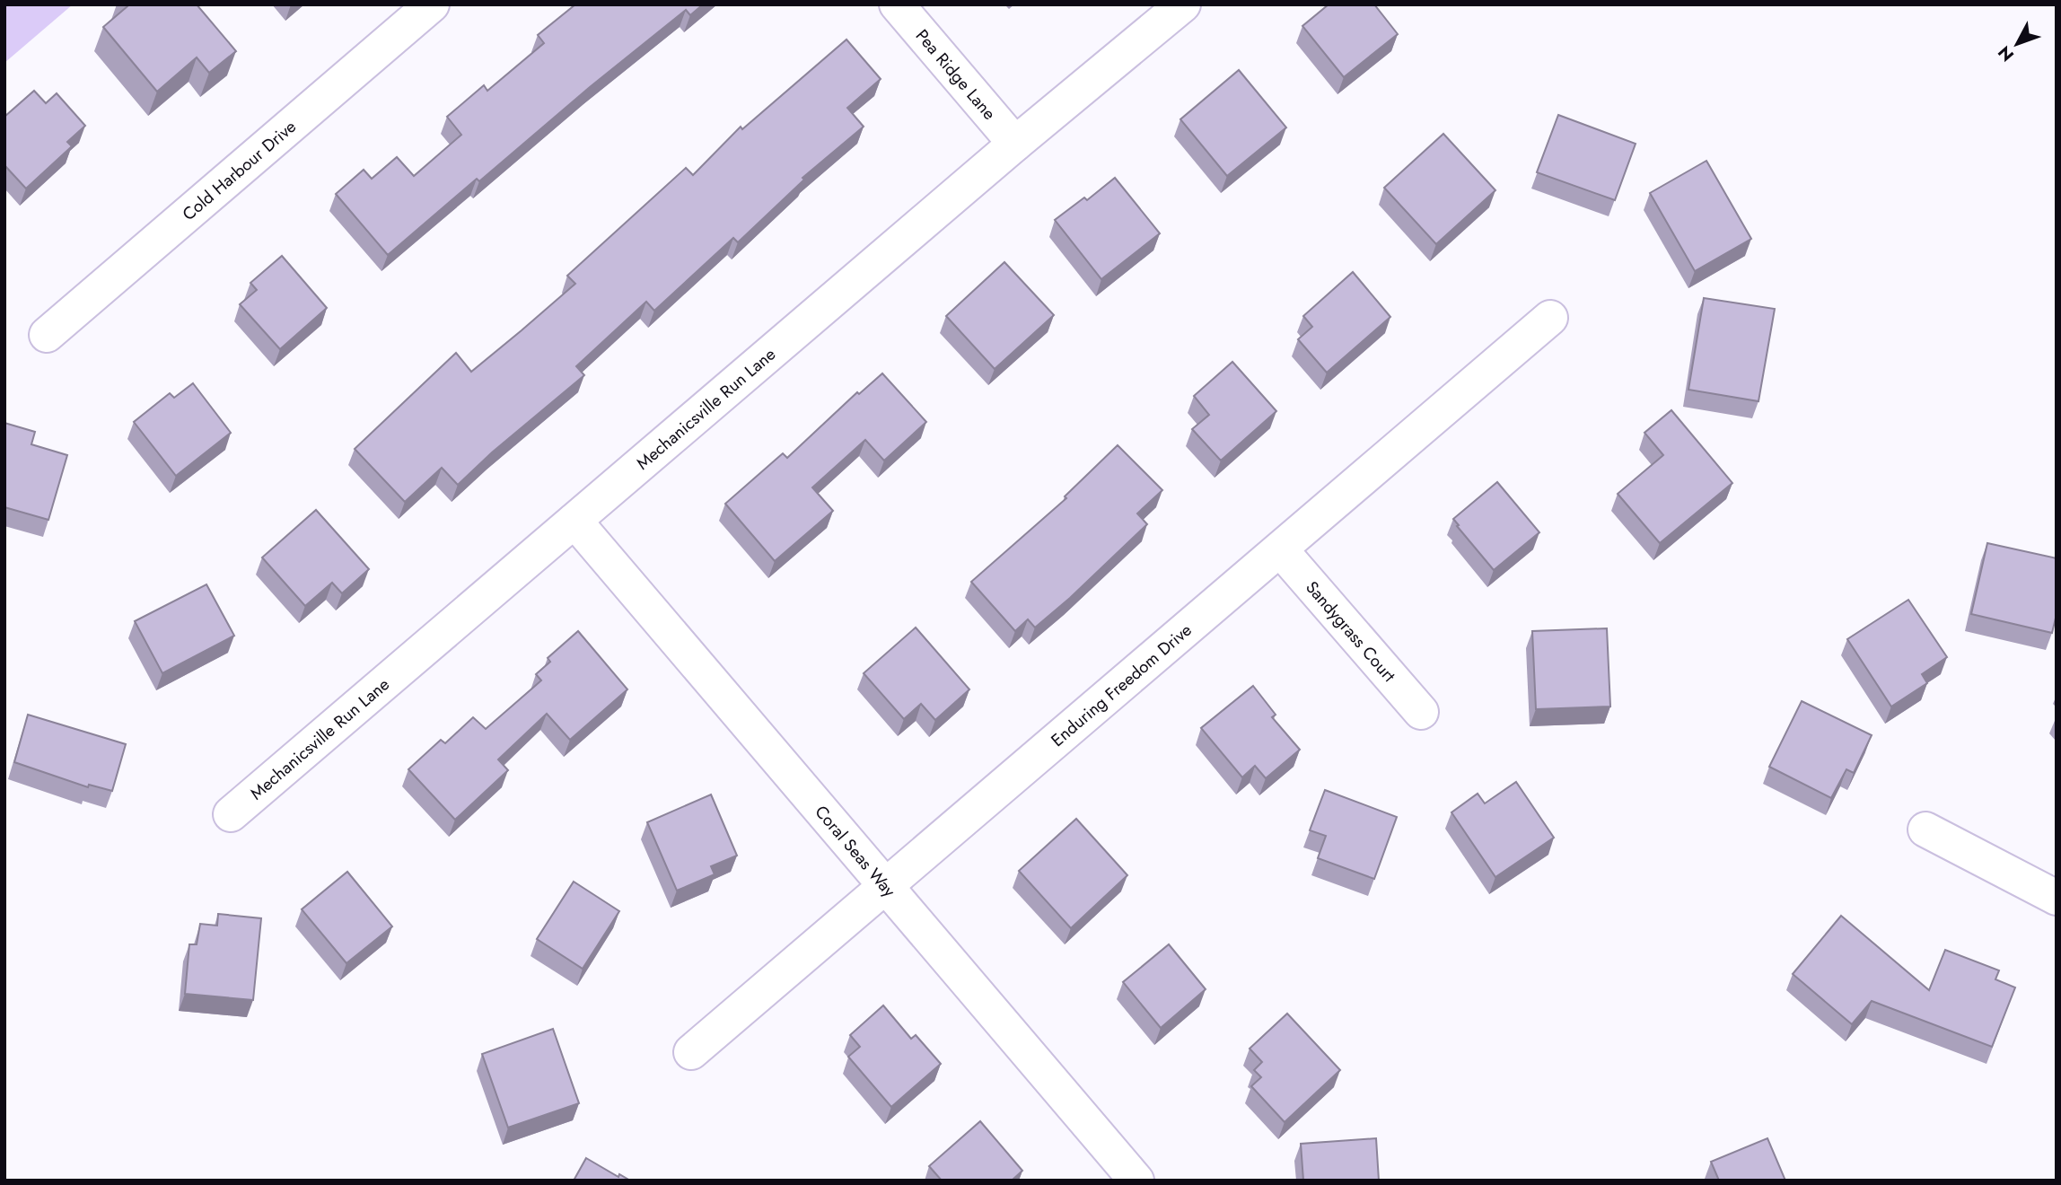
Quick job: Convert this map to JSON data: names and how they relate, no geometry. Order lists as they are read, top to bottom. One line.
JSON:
{"streets":{"street":["Pea Ridge Lane","Cold Harbour Drive","Mechanicsville Run Lane","Sandygrass Court","Enduring Freedom Drive","Coral Seas Way"]},"crossings":[["Pea Ridge Lane","Mechanicsville Run Lane"],["Mechanicsville Run Lane","Coral Seas Way"],["Sandygrass Court","Enduring Freedom Drive"],["Enduring Freedom Drive","Coral Seas Way"]],"north":"bottom left"}
